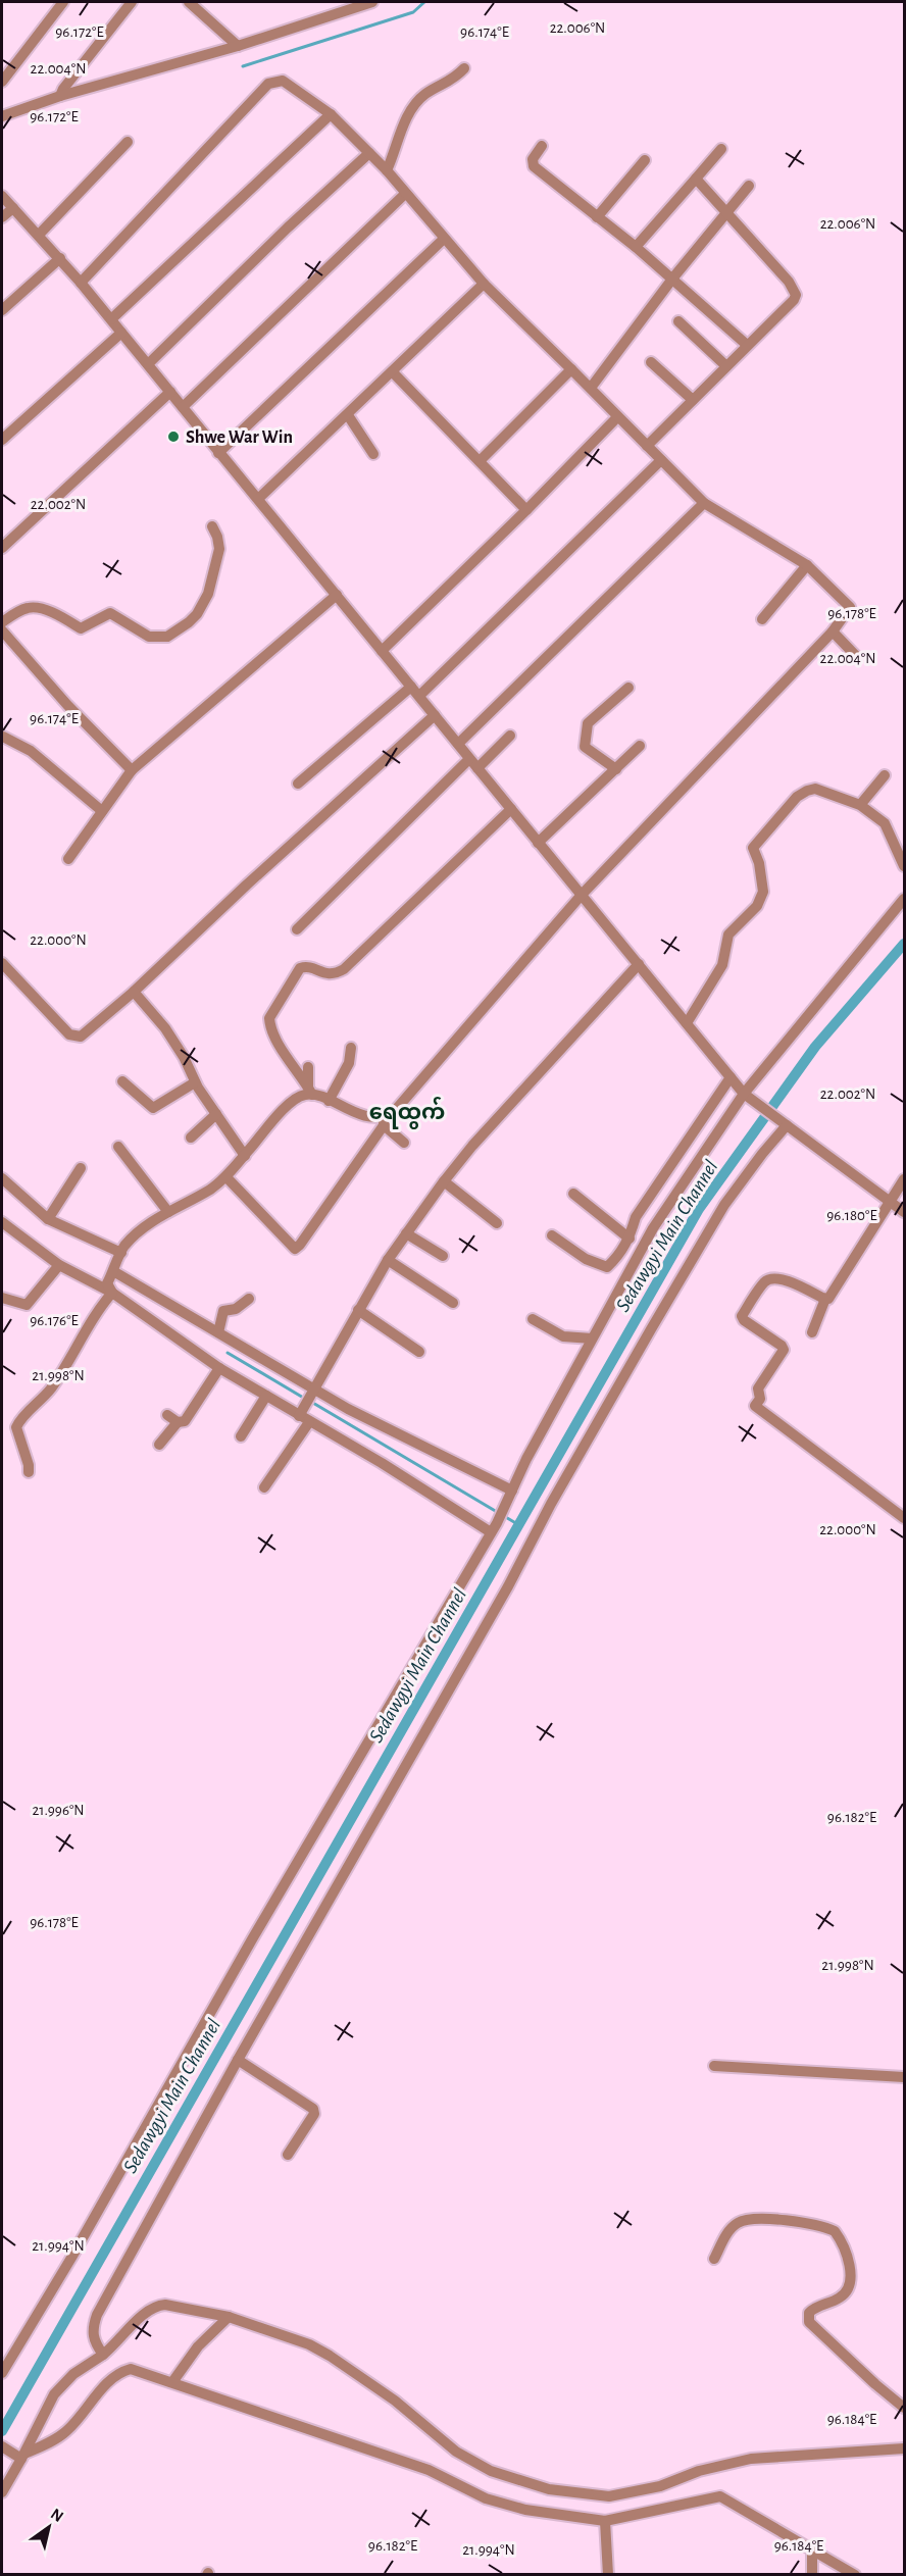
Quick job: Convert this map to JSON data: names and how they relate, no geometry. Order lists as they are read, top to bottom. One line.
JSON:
{"districts":["ရေထွက်"],"water":["Sedawgyi Main Channel"],"places":["Shwe War Win"],"north":"top right","coordinates":["22.006°N","96.172°E","96.174°E","22.004°N","22.002°N","96.178°E","22.000°N","96.180°E","96.176°E","21.998°N","21.996°N","96.182°E","21.994°N","96.184°E"]}
